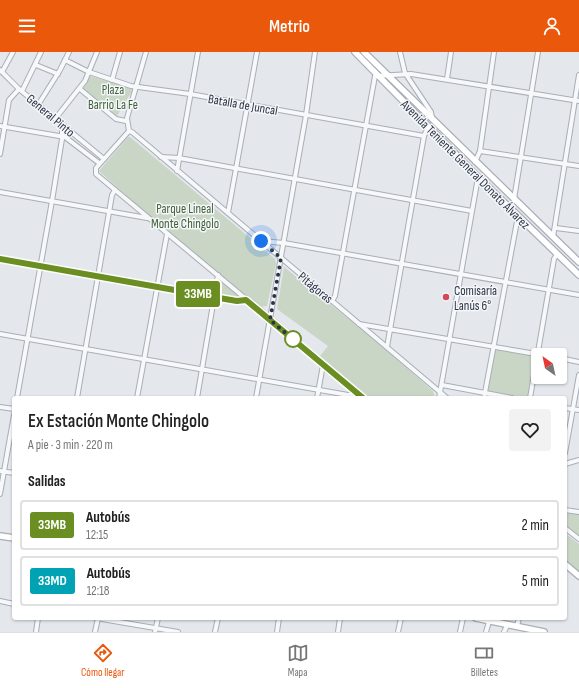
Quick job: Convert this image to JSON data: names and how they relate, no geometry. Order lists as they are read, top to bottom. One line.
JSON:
{"streets":{"main road":["Avenida Teniente General Donato Álvarez"],"street":["Batalla de Juncal","General Pinto","Pitágoras"]},"parks":["Plaza Barrio La Fe","Parque Lineal Monte Chingolo"],"places":["Comisaría Lanús 6°"],"lines":["bus line 33MB"],"north":"top left","page":{"header":"Metrio","on_map":"33MB","heading":[["Ex Estación Monte Chingolo","A pie · 3 min · 220 m"],"Salidas"],"list":[{"mark":"33MB","name":"Autobús","note":"12:15","value":"2 min"},{"mark":"33MD","name":"Autobús","note":"12:18","value":"5 min"}],"tabs":["Cómo llegar","Mapa","Billetes"]}}
